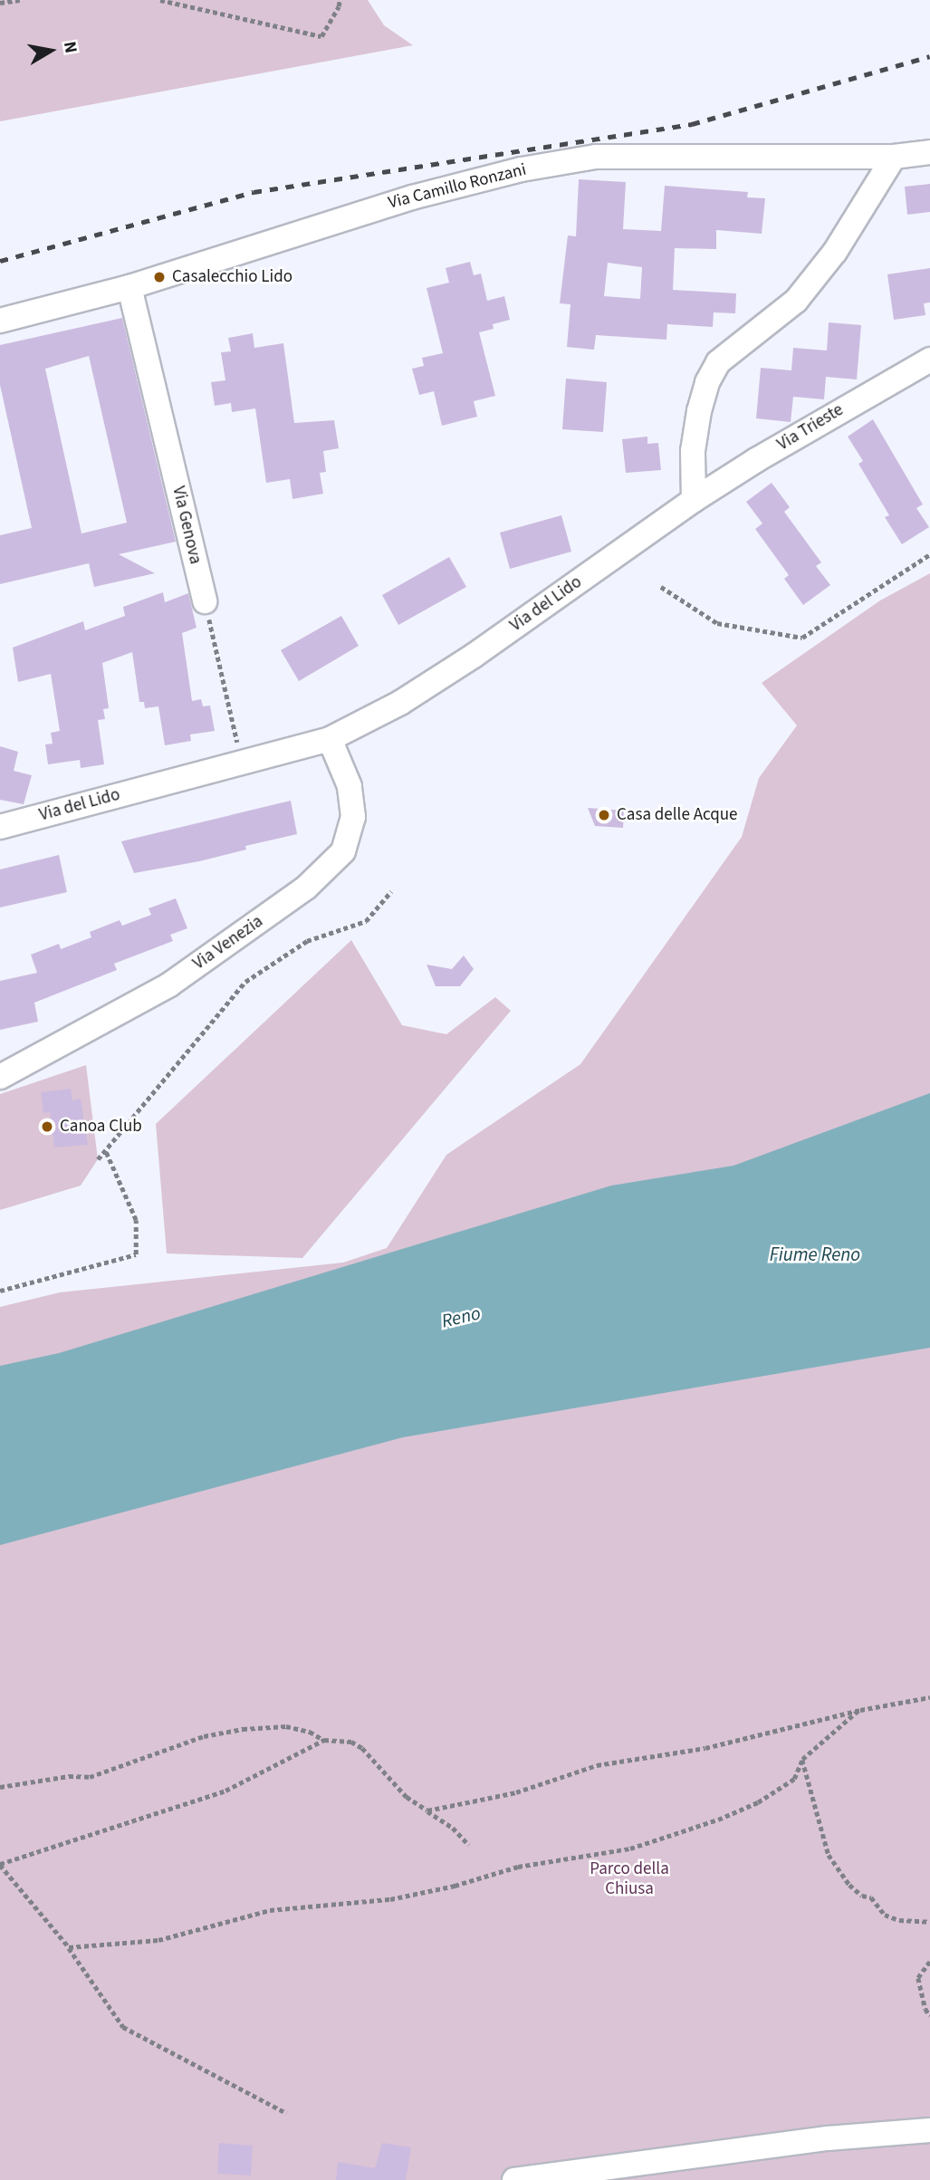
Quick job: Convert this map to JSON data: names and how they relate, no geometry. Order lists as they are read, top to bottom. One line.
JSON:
{"streets":{"street":["Via Camillo Ronzani","Via Trieste","Via Genova","Via del Lido","Via Venezia"]},"crossings":[["Via Camillo Ronzani","Via Genova"],["Via Trieste","Via del Lido"],["Via del Lido","Via Venezia"]],"water":["Fiume Reno","Reno"],"parks":["Parco della Chiusa"],"places":["Casalecchio Lido","Casa delle Acque","Canoa Club"],"north":"right"}
